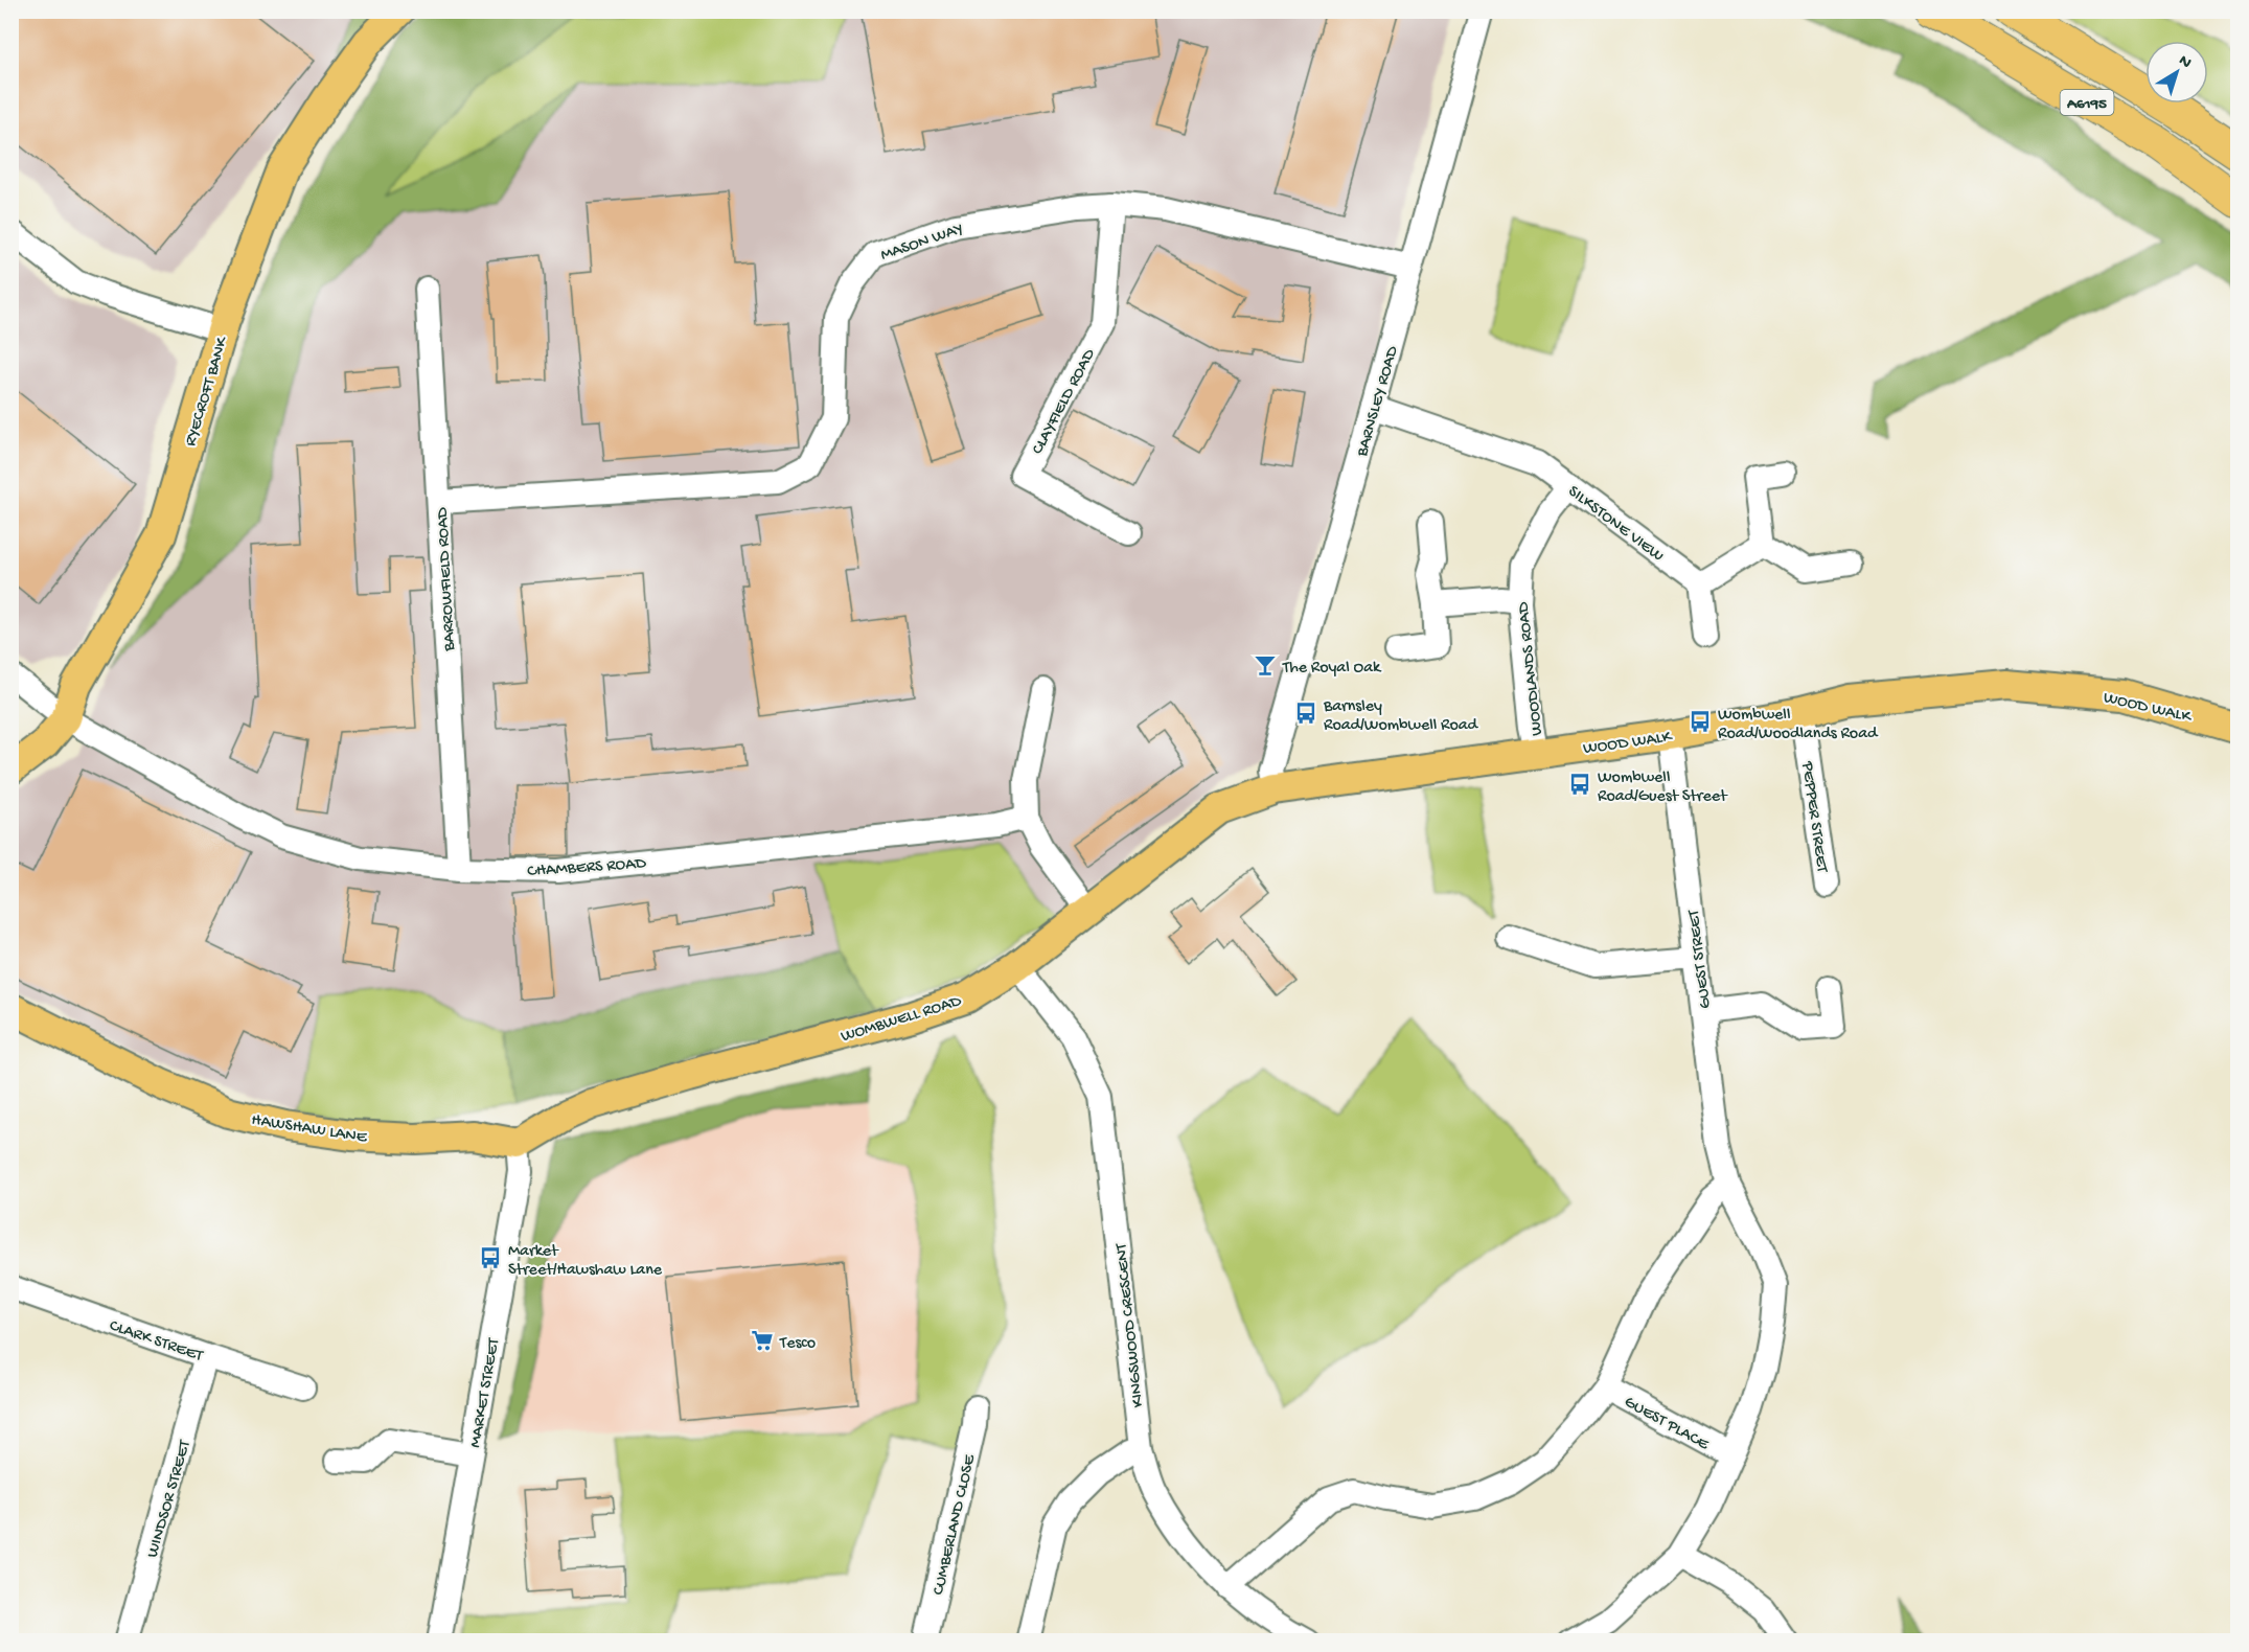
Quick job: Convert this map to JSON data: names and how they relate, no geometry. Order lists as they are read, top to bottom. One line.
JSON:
{"streets":{"highway":["A6195"],"main road":["RYECROFT BANK","WOOD WALK","WOMBWELL ROAD","HAWSHAW LANE"],"street":["MASON WAY","CLAYFIELD ROAD","BARNSLEY ROAD","SILKSTONE VIEW","BARROWFIELD ROAD","WOODLANDS ROAD","PEPPER STREET","CHAMBERS ROAD","GUEST STREET","KINGSWOOD CRESCENT","CLARK STREET","MARKET STREET","GUEST PLACE","WINDSOR STREET","CUMBERLAND CLOSE"]},"crossings":[["MASON WAY","CLAYFIELD ROAD"],["MASON WAY","BARNSLEY ROAD"],["MASON WAY","BARROWFIELD ROAD"],["RYECROFT BANK","CHAMBERS ROAD"],["BARNSLEY ROAD","SILKSTONE VIEW"],["BARNSLEY ROAD","WOOD WALK"],["BARNSLEY ROAD","WOMBWELL ROAD"],["SILKSTONE VIEW","WOODLANDS ROAD"],["BARROWFIELD ROAD","CHAMBERS ROAD"],["WOODLANDS ROAD","WOOD WALK"],["WOOD WALK","PEPPER STREET"],["WOOD WALK","GUEST STREET"],["WOOD WALK","WOMBWELL ROAD"],["GUEST STREET","GUEST PLACE"],["WOMBWELL ROAD","HAWSHAW LANE"],["WOMBWELL ROAD","KINGSWOOD CRESCENT"],["WOMBWELL ROAD","MARKET STREET"],["HAWSHAW LANE","MARKET STREET"],["CLARK STREET","WINDSOR STREET"]],"places":{"bar":["The Royal Oak"],"bus stop":["Barnsley Road/Wombwell Road","Wombwell Road/Woodlands Road","Wombwell Road/Guest Street","Market Street/Hawshaw Lane"],"supermarket":["Tesco"]},"north":"top right"}
